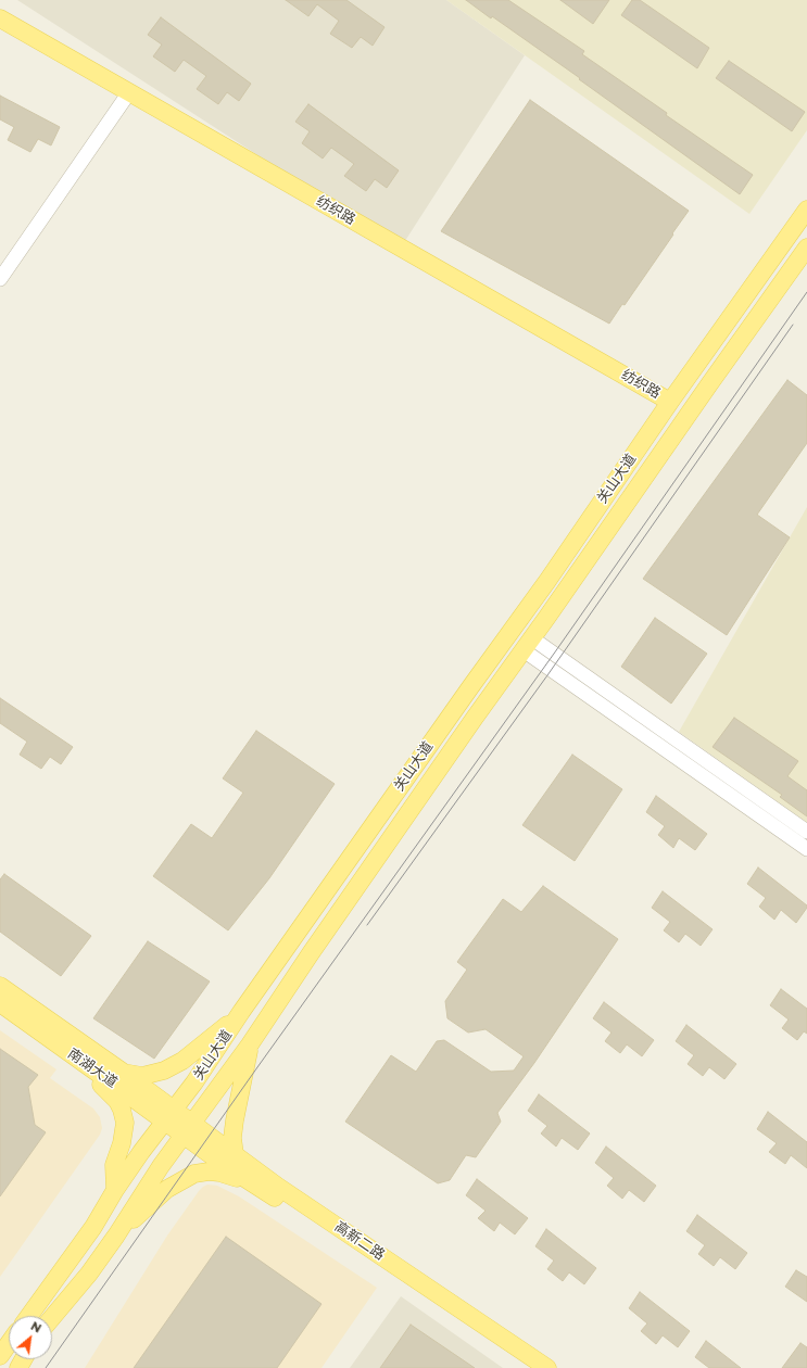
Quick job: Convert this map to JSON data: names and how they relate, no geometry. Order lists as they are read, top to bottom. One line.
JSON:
{"streets":{"main road":["纺织路","关山大道","南湖大道","高新二路"]},"crossings":[["纺织路","关山大道"],["关山大道","南湖大道"],["关山大道","高新二路"],["南湖大道","高新二路"]],"north":"top right"}
